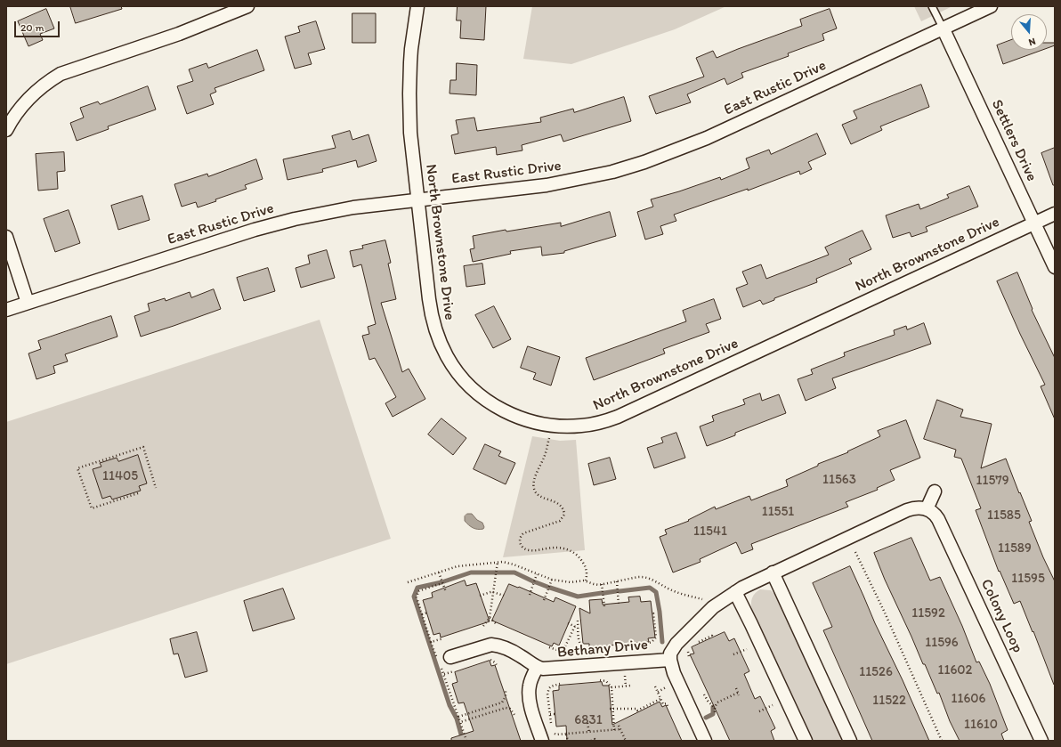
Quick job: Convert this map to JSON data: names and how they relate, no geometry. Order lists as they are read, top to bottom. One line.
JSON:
{"streets":{"street":["East Rustic Drive","Settlers Drive","North Brownstone Drive","Colony Loop","Bethany Drive"]},"crossings":[["East Rustic Drive","Settlers Drive"],["East Rustic Drive","North Brownstone Drive"],["Settlers Drive","North Brownstone Drive"]],"house_numbers":["11405","11563","11579","11551","11585","11541","11589","11595","11592","11596","11602","11526","11606","11522","6831","11610"],"scale_bar":"20 m","north":"bottom"}
